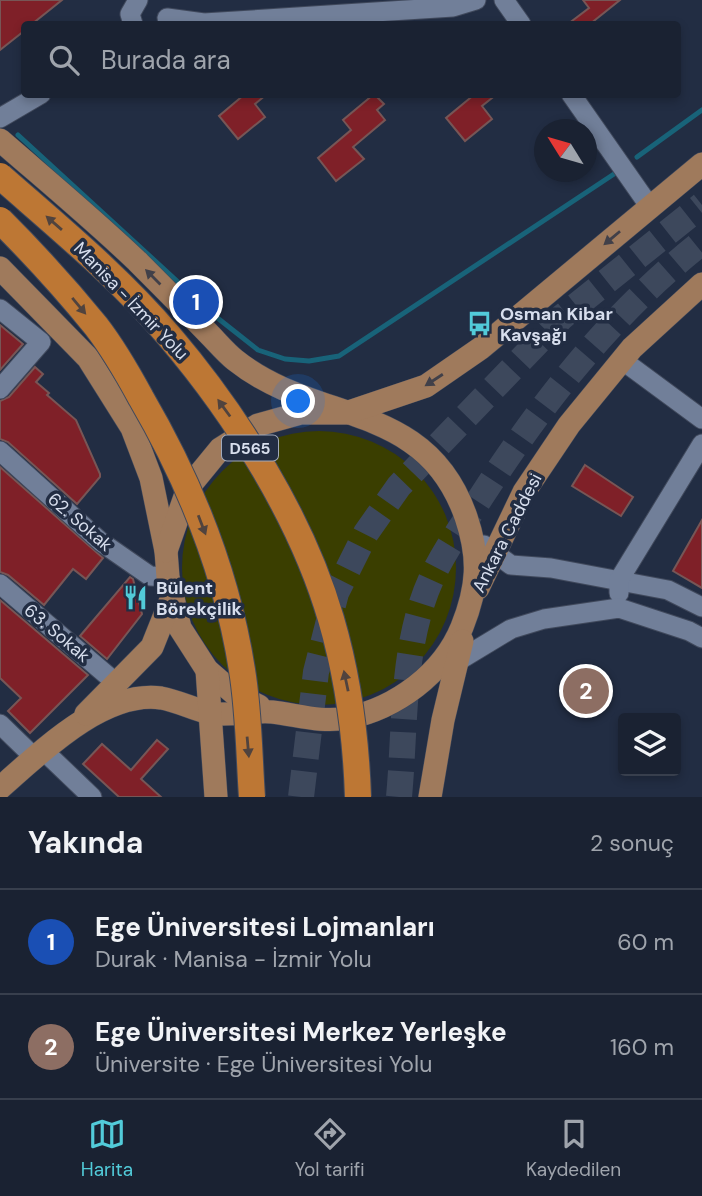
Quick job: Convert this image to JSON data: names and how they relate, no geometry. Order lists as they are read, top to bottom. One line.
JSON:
{"streets":{"highway":["Manisa - İzmir Yolu","D565"],"main road":["Ankara Caddesi"],"street":["62. Sokak","63. Sokak"]},"places":{"bus stop":["Osman Kibar Kavşağı"],"restaurant":["Bülent Börekçilik"]},"north":"top left","page":{"search":"Burada ara","pins":["1","2"],"heading":["Yakında","2 sonuç"],"list":[{"mark":"1","name":"Ege Üniversitesi Lojmanları","note":"Durak · Manisa - İzmir Yolu","value":"60 m"},{"mark":"2","name":"Ege Üniversitesi Merkez Yerleşke","note":"Üniversite · Ege Üniversitesi Yolu","value":"160 m"}],"nav":["Harita","Yol tarifi","Kaydedilen"]}}
